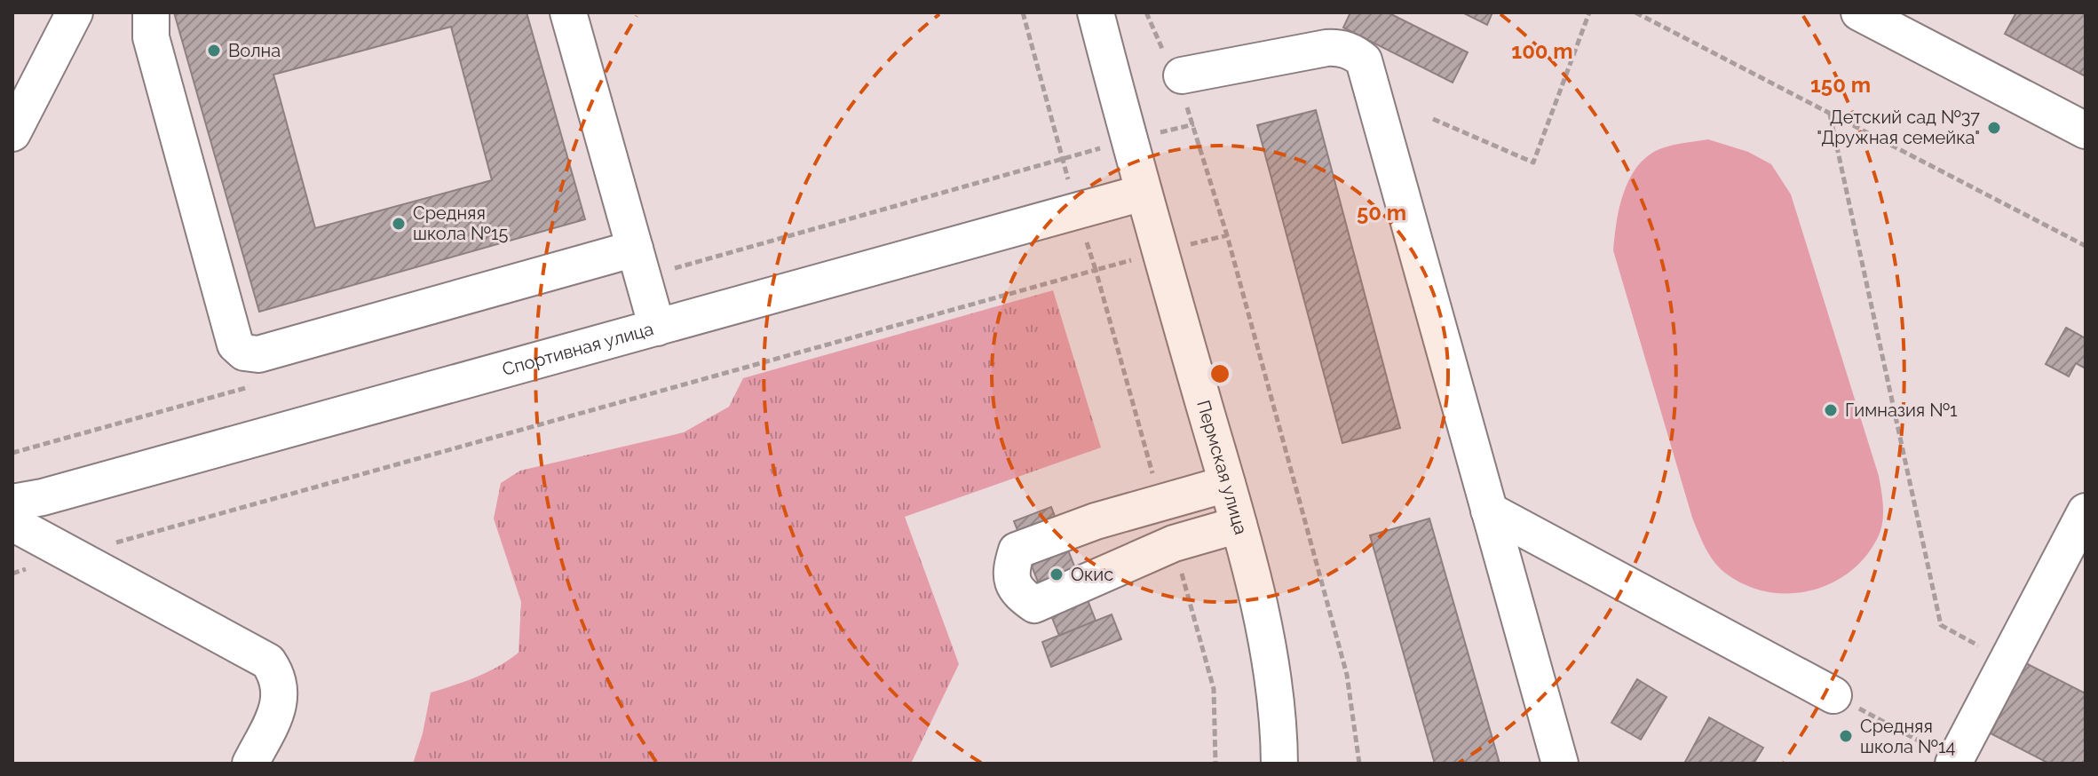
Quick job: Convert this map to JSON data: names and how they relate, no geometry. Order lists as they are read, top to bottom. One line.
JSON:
{"streets":{"street":["Спортивная улица","Пермская улица"]},"crossings":[["Спортивная улица","Пермская улица"]],"places":["Волна","Детский сад №37 \"Дружная семейка\"","Средняя школа №15","Гимназия №1","Окис","Средняя школа №14"],"rings":["100 m","150 m","50 m"]}
